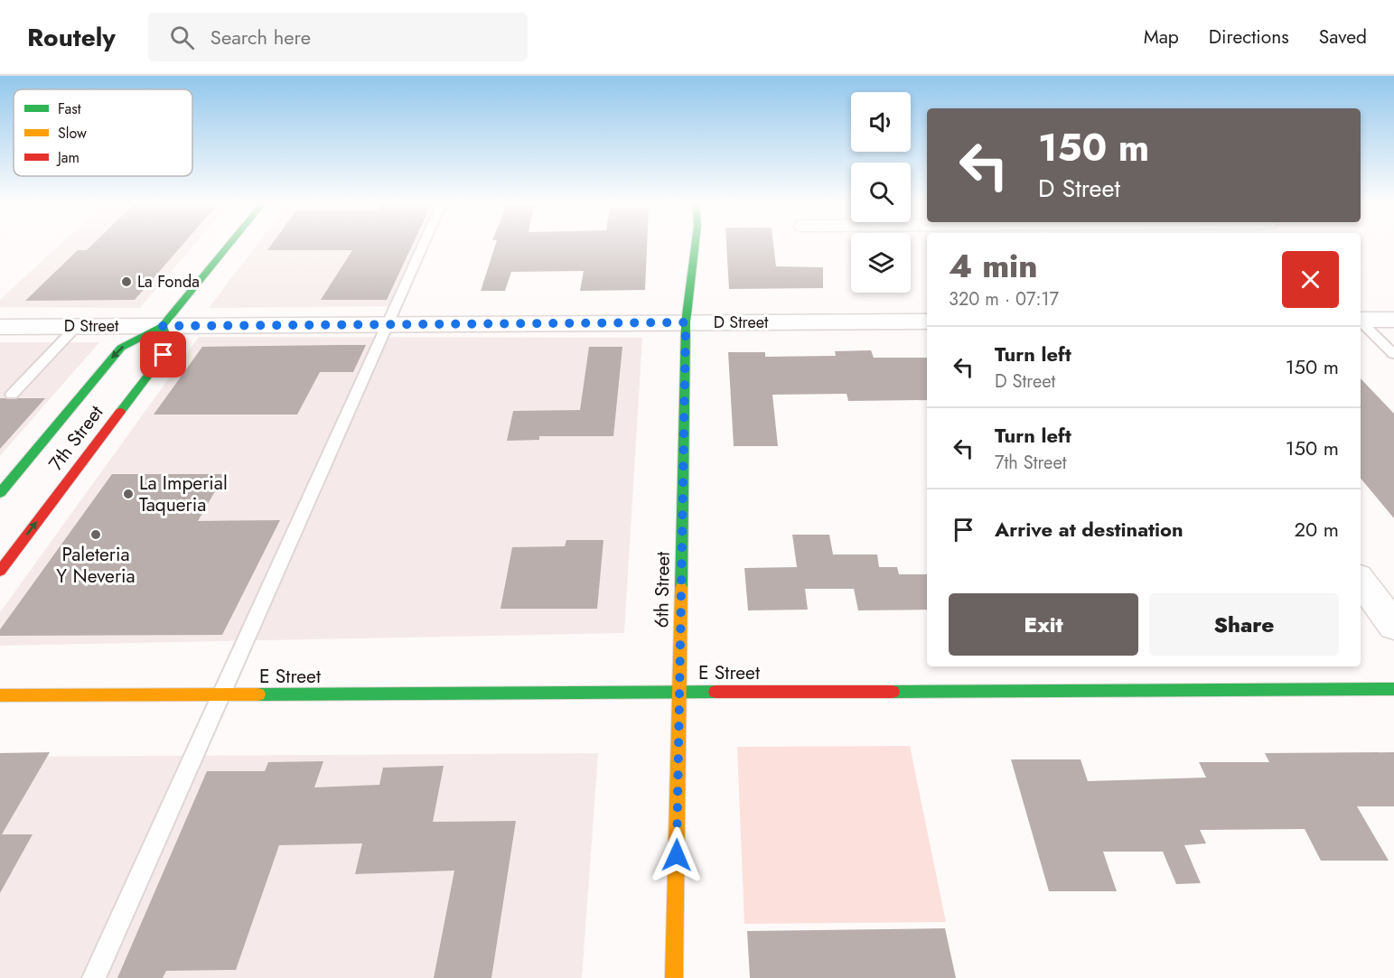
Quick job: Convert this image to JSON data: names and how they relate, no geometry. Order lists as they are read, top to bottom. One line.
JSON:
{"streets":{"street":["D Street","7th Street","6th Street","E Street"]},"crossings":[["D Street","7th Street"],["D Street","6th Street"],["6th Street","E Street"]],"places":["La Fonda","La Imperial Taqueria","Paleteria Y Neveria"],"legend":["Fast","Slow","Jam"],"page":{"header":"Routely","search":"Search here","nav":["Map","Directions","Saved"],"turn":["150 m","D Street"],"heading":["4 min","320 m · 07:17"],"list":[{"name":"Turn left","note":"D Street","value":"150 m"},{"name":"Turn left","note":"7th Street","value":"150 m"},{"name":"Arrive at destination","value":"20 m"}],"buttons":["Exit","Share"]}}
